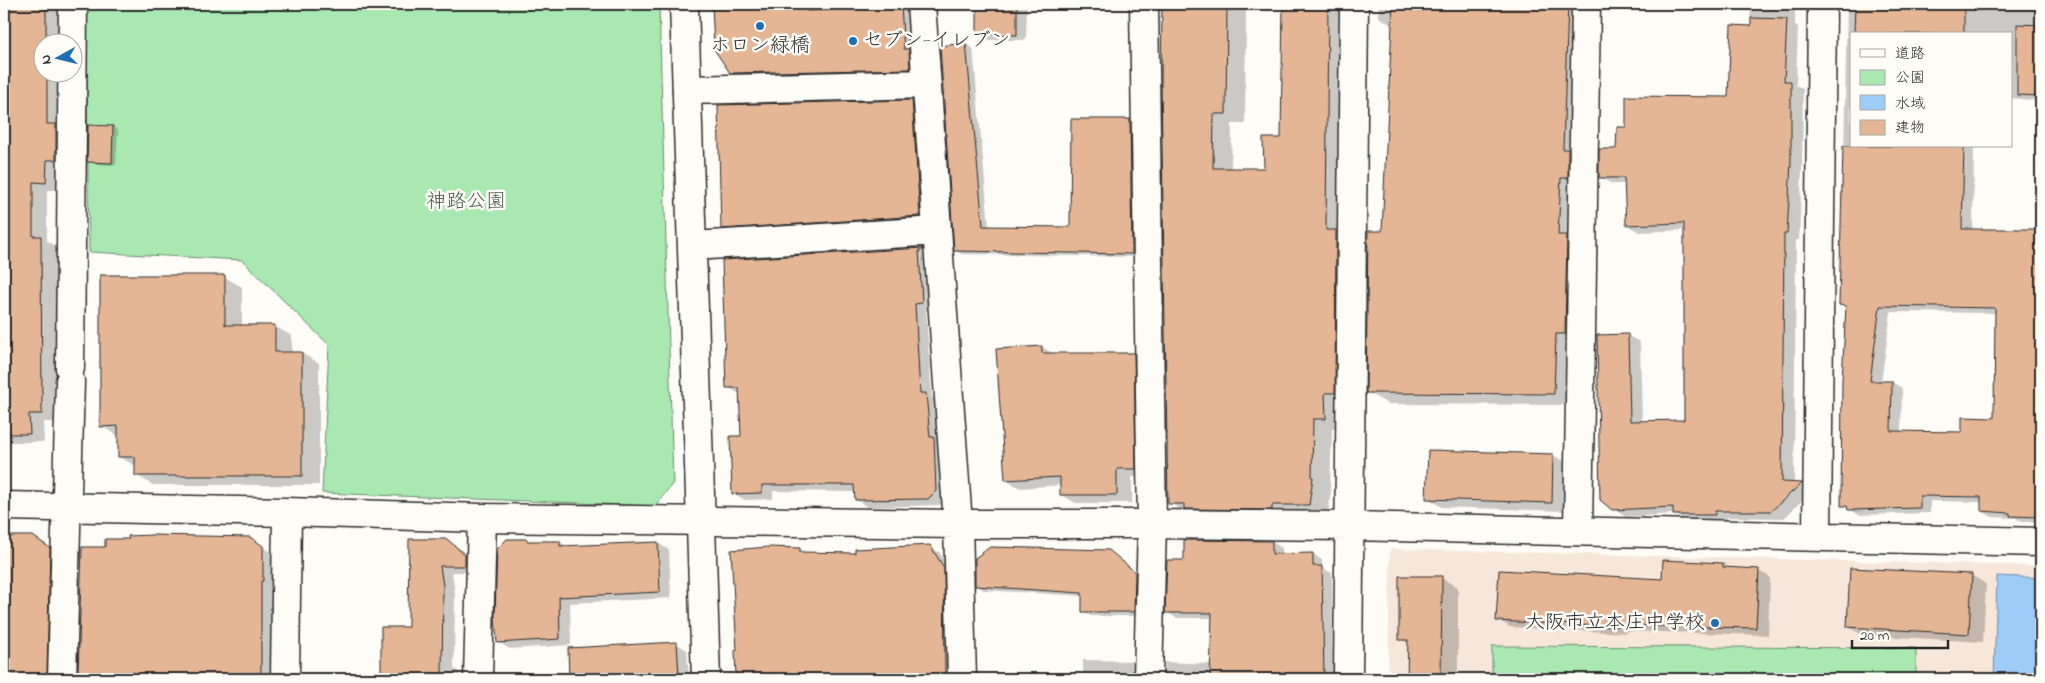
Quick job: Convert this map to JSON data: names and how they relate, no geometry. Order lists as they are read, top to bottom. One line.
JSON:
{"parks":["神路公園"],"places":["ホロン緑橋","セブン-イレブン","大阪市立本庄中学校"],"legend":["道路","公園","水域","建物"],"scale_bar":"20 m","north":"left"}
